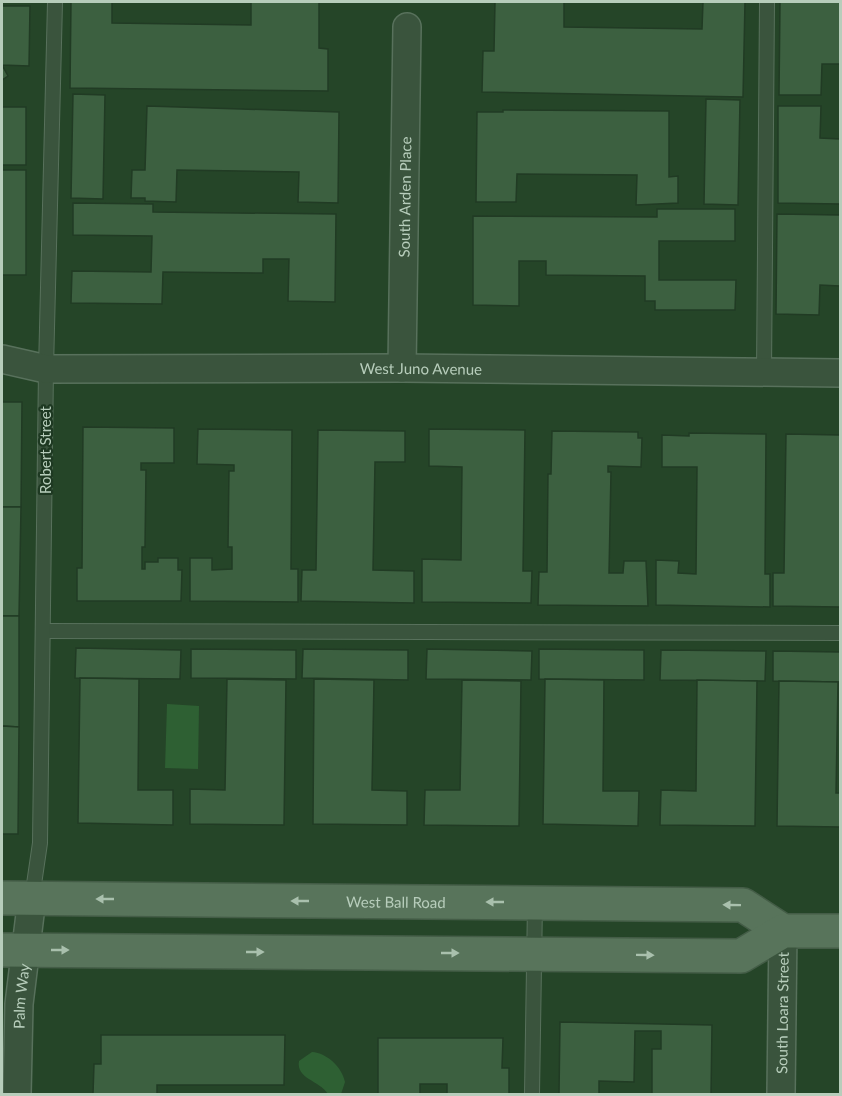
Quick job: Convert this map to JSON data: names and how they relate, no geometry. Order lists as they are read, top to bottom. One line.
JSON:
{"streets":{"main road":["West Ball Road"],"street":["South Arden Place","West Juno Avenue","Palm Way","South Loara Street"],"lane":["Robert Street"]},"crossings":[["South Arden Place","West Juno Avenue"],["West Juno Avenue","Robert Street"],["Robert Street","West Ball Road"],["Robert Street","Palm Way"],["West Ball Road","Palm Way"],["West Ball Road","South Loara Street"]]}
